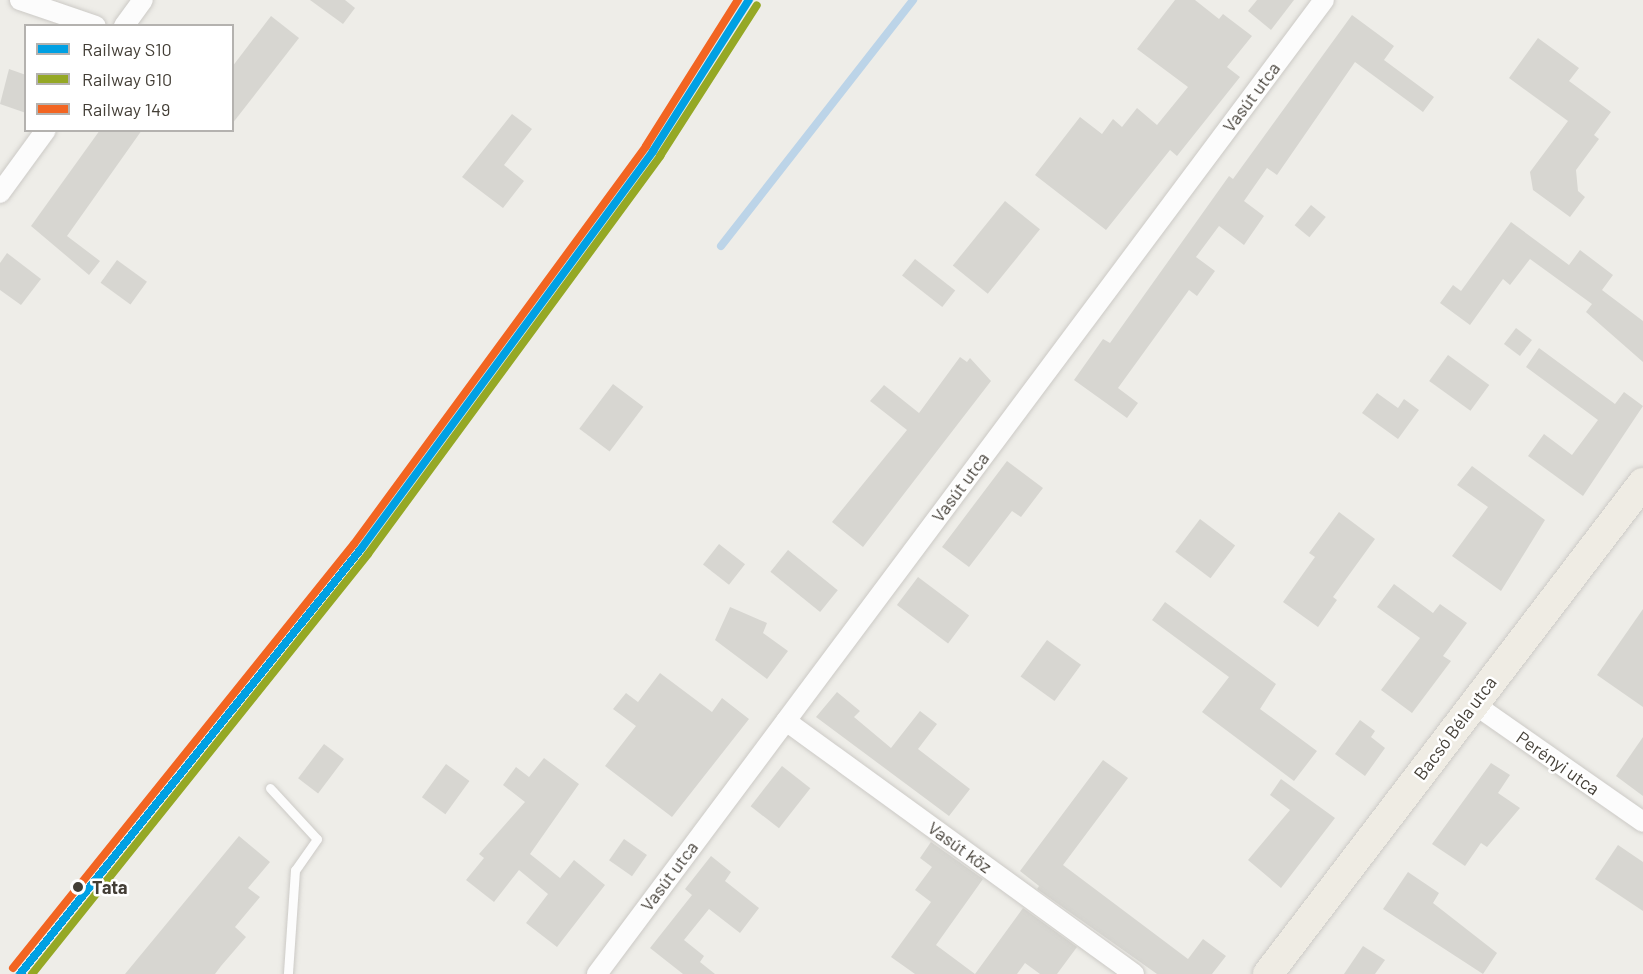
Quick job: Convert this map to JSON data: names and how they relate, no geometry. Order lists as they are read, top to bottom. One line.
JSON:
{"streets":{"main road":["Bacsó Béla utca"],"street":["Vasút utca","Perényi utca","Vasút köz"]},"crossings":[["Vasút utca","Vasút köz"],["Bacsó Béla utca","Perényi utca"]],"places":["Tata"],"lines":["rail line S10","rail line 149","rail line G10"],"legend":["Railway S10","Railway G10","Railway 149"]}
